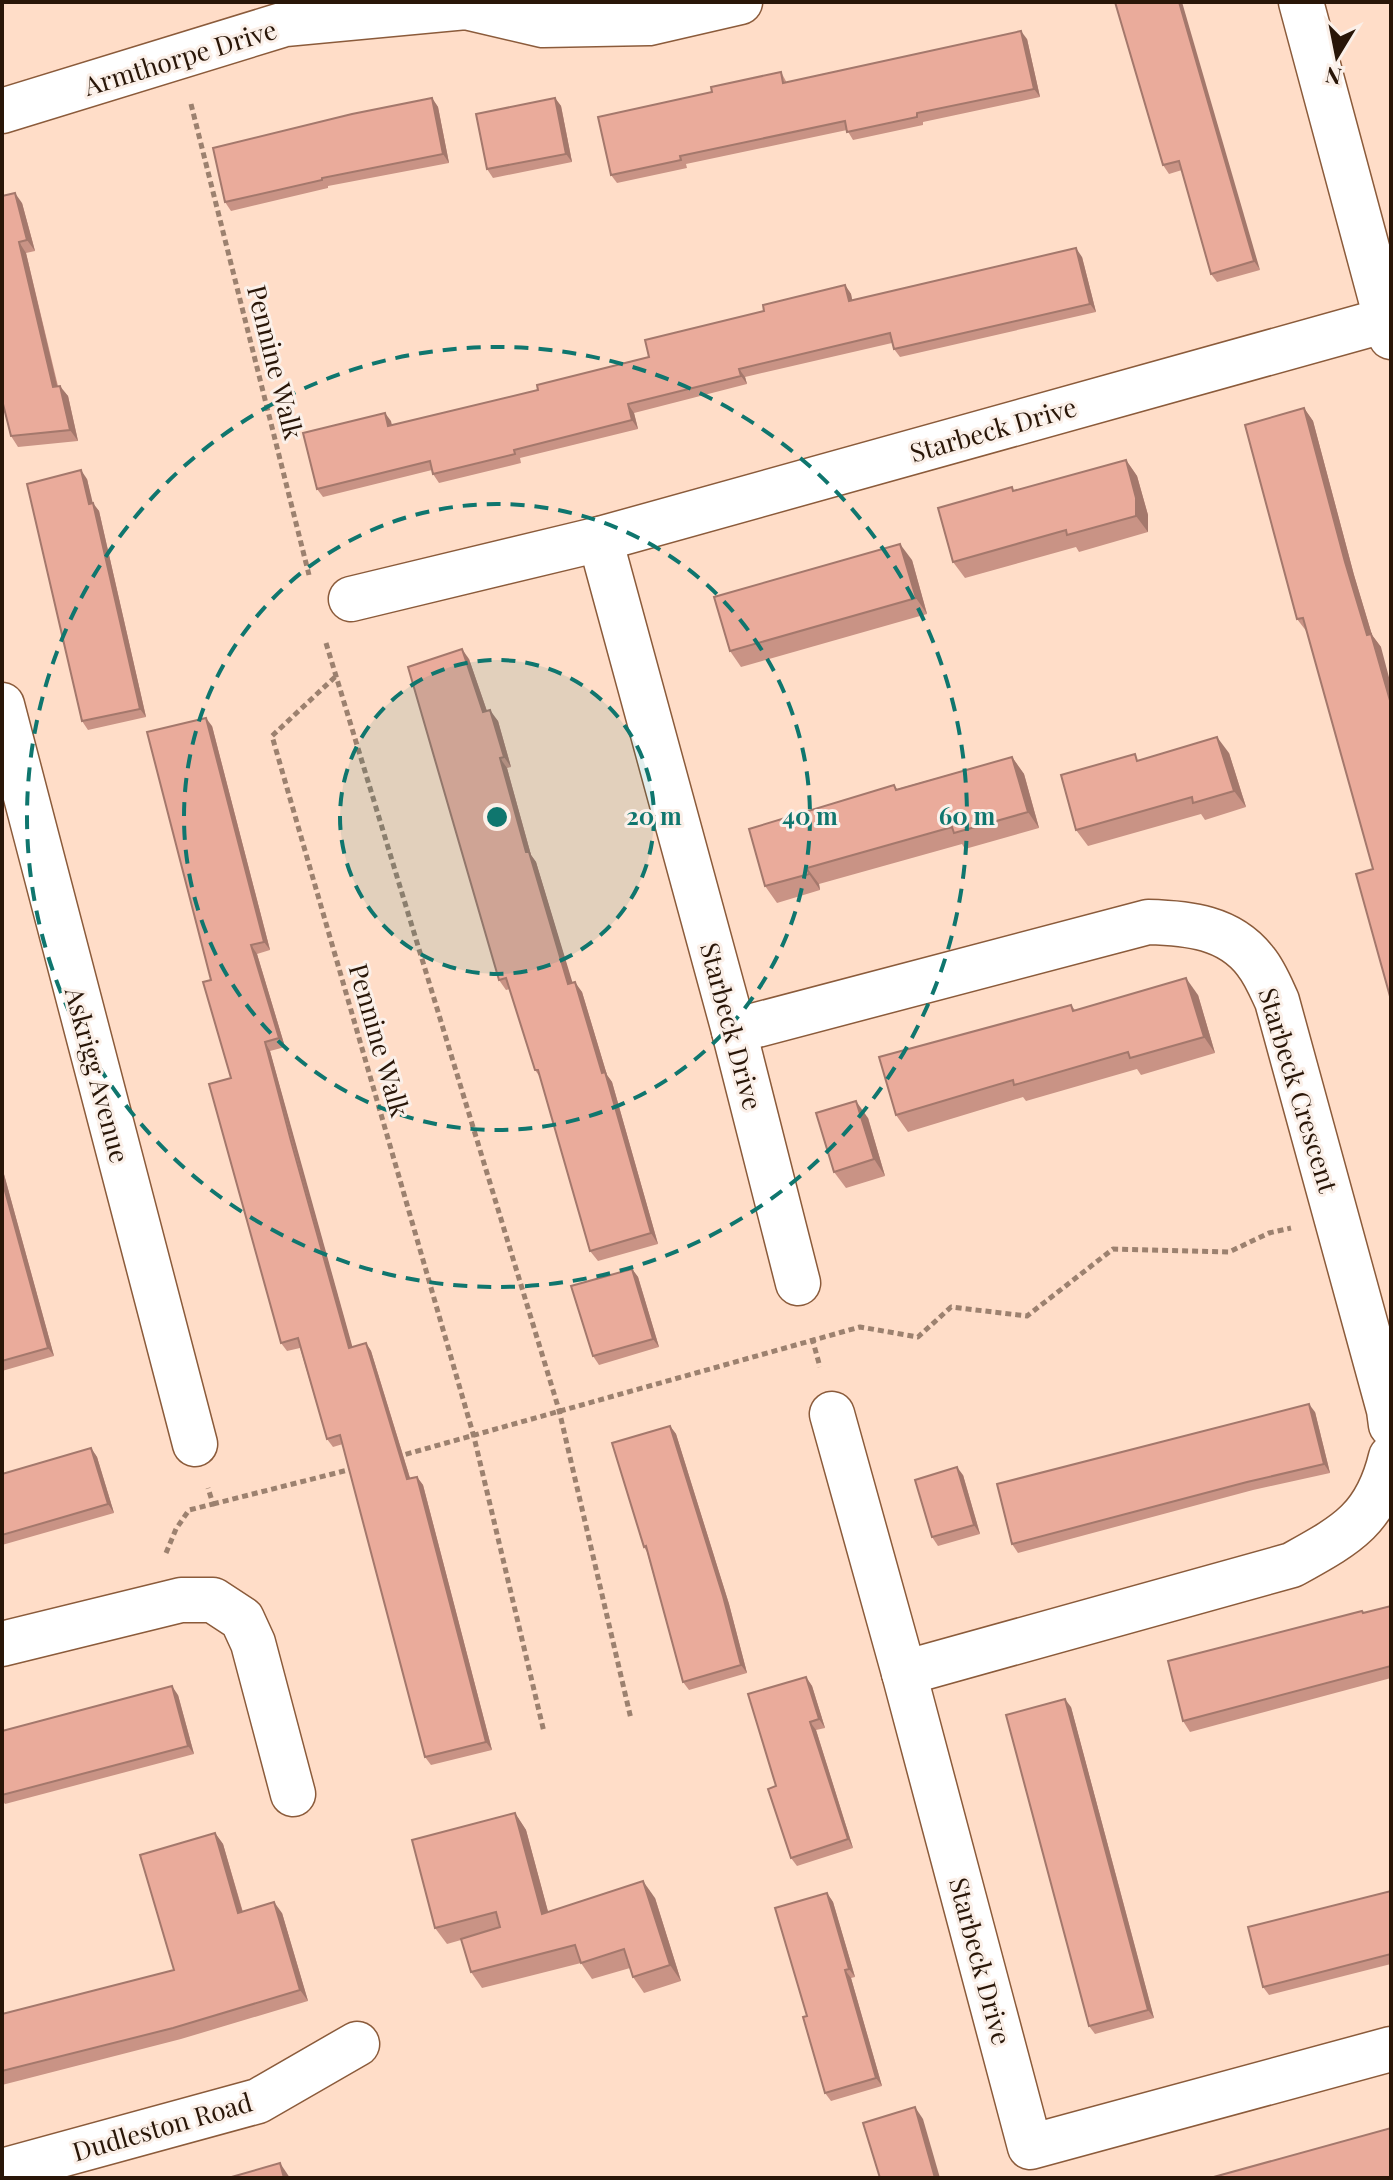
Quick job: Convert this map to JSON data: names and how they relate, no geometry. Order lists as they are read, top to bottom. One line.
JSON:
{"streets":{"street":["Armthorpe Drive","Starbeck Drive","Askrigg Avenue","Starbeck Crescent","Dudleston Road"],"path":["Pennine Walk"]},"crossings":[["Armthorpe Drive","Pennine Walk"],["Starbeck Drive","Starbeck Crescent"]],"north":"bottom","rings":["20 m","40 m","60 m"]}
